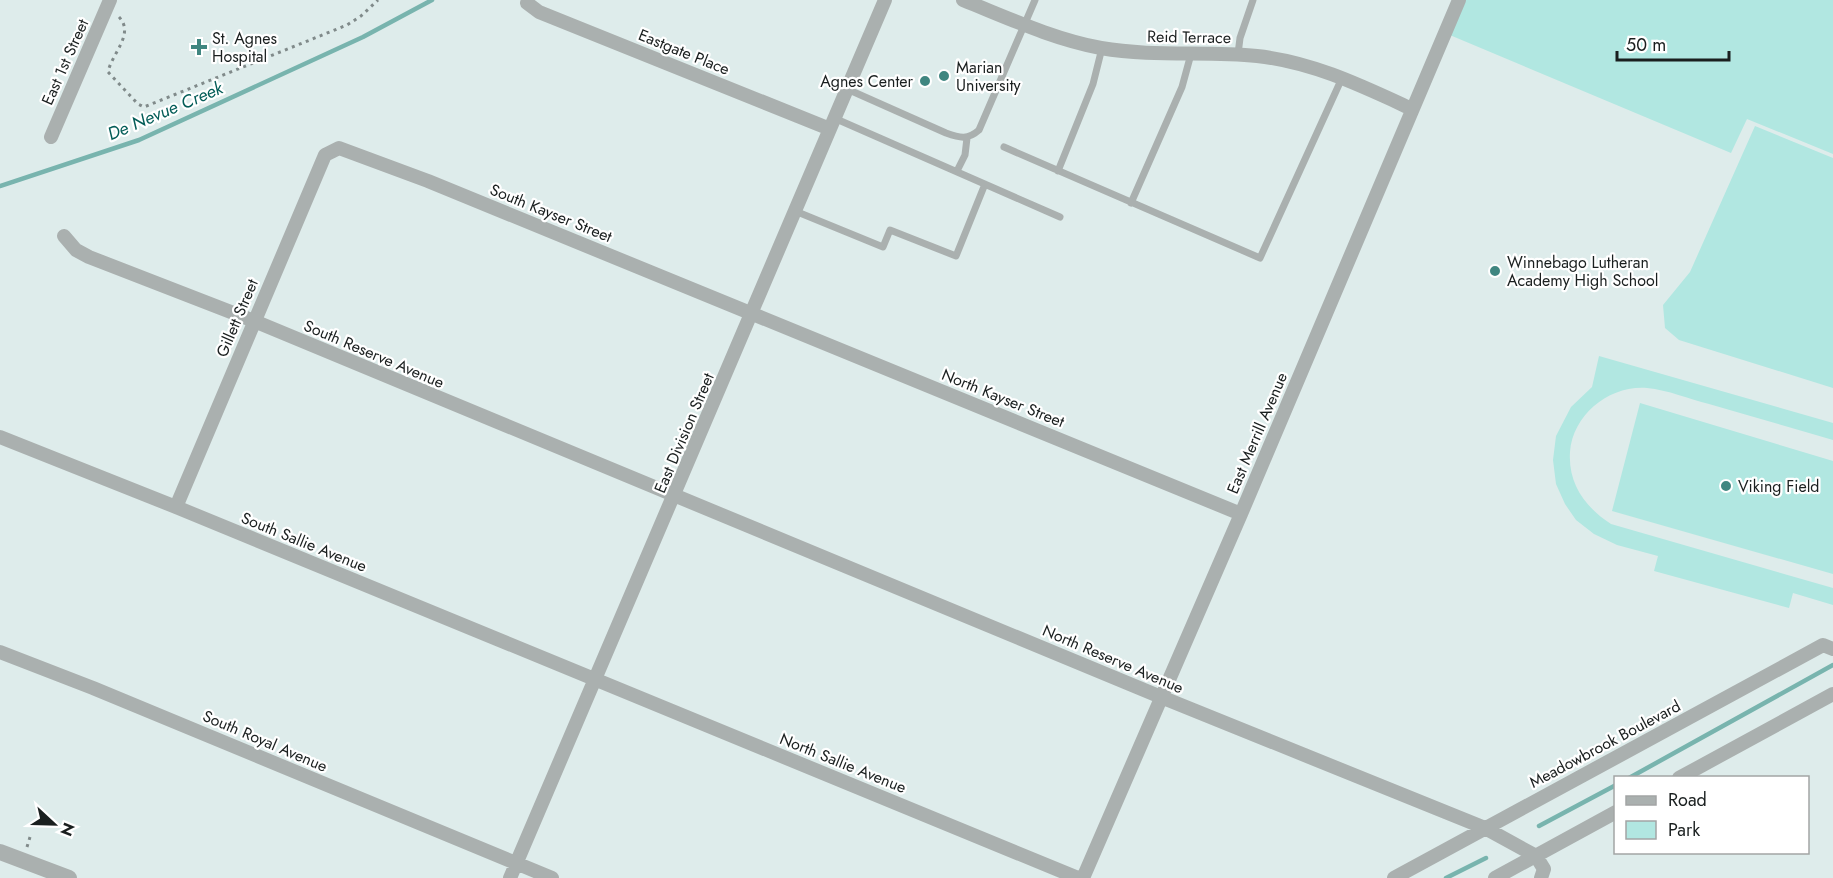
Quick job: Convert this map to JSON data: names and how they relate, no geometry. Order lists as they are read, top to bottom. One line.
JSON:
{"streets":{"street":["Reid Terrace","Eastgate Place","East 1st Street","South Kayser Street","Gillett Street","South Reserve Avenue","North Kayser Street","East Division Street","East Merrill Avenue","South Sallie Avenue","North Reserve Avenue","South Royal Avenue","Meadowbrook Boulevard","North Sallie Avenue"]},"crossings":[["Reid Terrace","East Merrill Avenue"],["Eastgate Place","East Division Street"],["South Kayser Street","Gillett Street"],["South Kayser Street","North Kayser Street"],["South Kayser Street","East Division Street"],["Gillett Street","South Reserve Avenue"],["Gillett Street","South Sallie Avenue"],["South Reserve Avenue","East Division Street"],["South Reserve Avenue","North Reserve Avenue"],["North Kayser Street","East Division Street"],["North Kayser Street","East Merrill Avenue"],["East Division Street","South Sallie Avenue"],["East Division Street","North Reserve Avenue"],["East Division Street","South Royal Avenue"],["East Division Street","North Sallie Avenue"],["East Merrill Avenue","North Reserve Avenue"],["South Sallie Avenue","North Sallie Avenue"],["North Reserve Avenue","Meadowbrook Boulevard"]],"water":["De Nevue Creek"],"places":{"health":["St. Agnes Hospital"],"other":["Marian University","Agnes Center","Winnebago Lutheran Academy High School","Viking Field"]},"legend":["Road","Park"],"scale_bar":"50 m","north":"right"}
